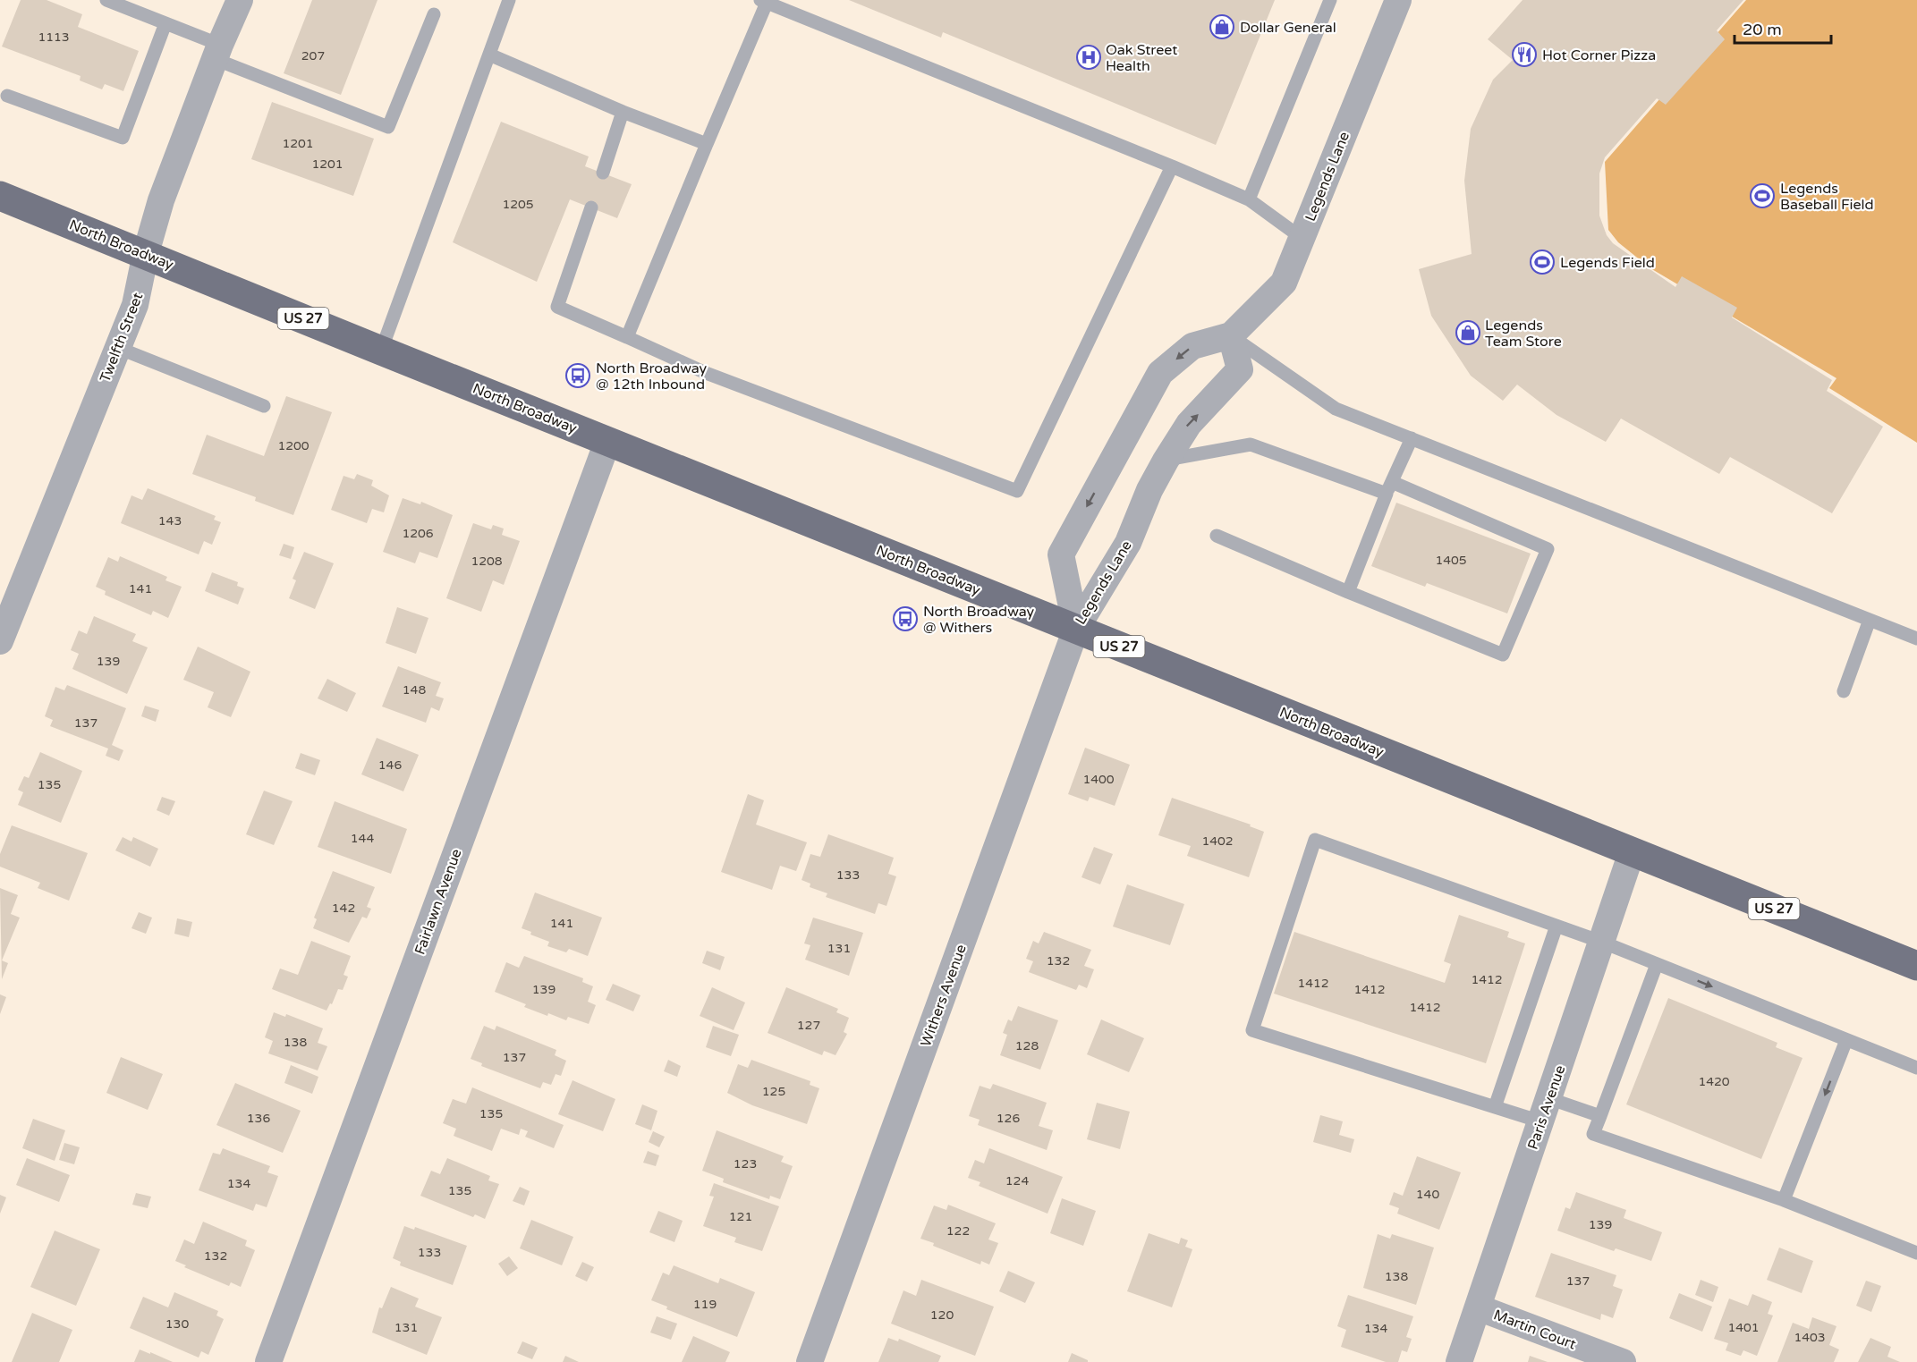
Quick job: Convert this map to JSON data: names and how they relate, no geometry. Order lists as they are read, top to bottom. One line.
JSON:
{"streets":{"main road":["North Broadway","US 27"],"street":["Legends Lane","Twelfth Street","Fairlawn Avenue","Withers Avenue","Paris Avenue","Martin Court"]},"crossings":[["Legends Lane","North Broadway"],["Legends Lane","Withers Avenue"],["North Broadway","Twelfth Street"],["North Broadway","Fairlawn Avenue"],["North Broadway","Withers Avenue"],["North Broadway","Paris Avenue"],["Paris Avenue","Martin Court"]],"places":{"shop":["Dollar General","Legends Team Store"],"restaurant":["Hot Corner Pizza"],"hospital":["Oak Street Health"],"sports":["Legends Baseball Field","Legends Field"],"bus stop":["North Broadway @ 12th Inbound","North Broadway @ Withers"]},"house_numbers":["1113","207","1201","1201","1205","1200","143","1206","1405","1208","141","139","148","137","146","1400","135","144","1402","133","142","141","131","132","1412","1412","139","1412","1412","127","138","128","137","1420","125","135","136","126","123","124","134","135","140","121","139","122","133","132","138","137","119","120","130","131","1401","134","1403"],"scale_bar":"20 m"}
